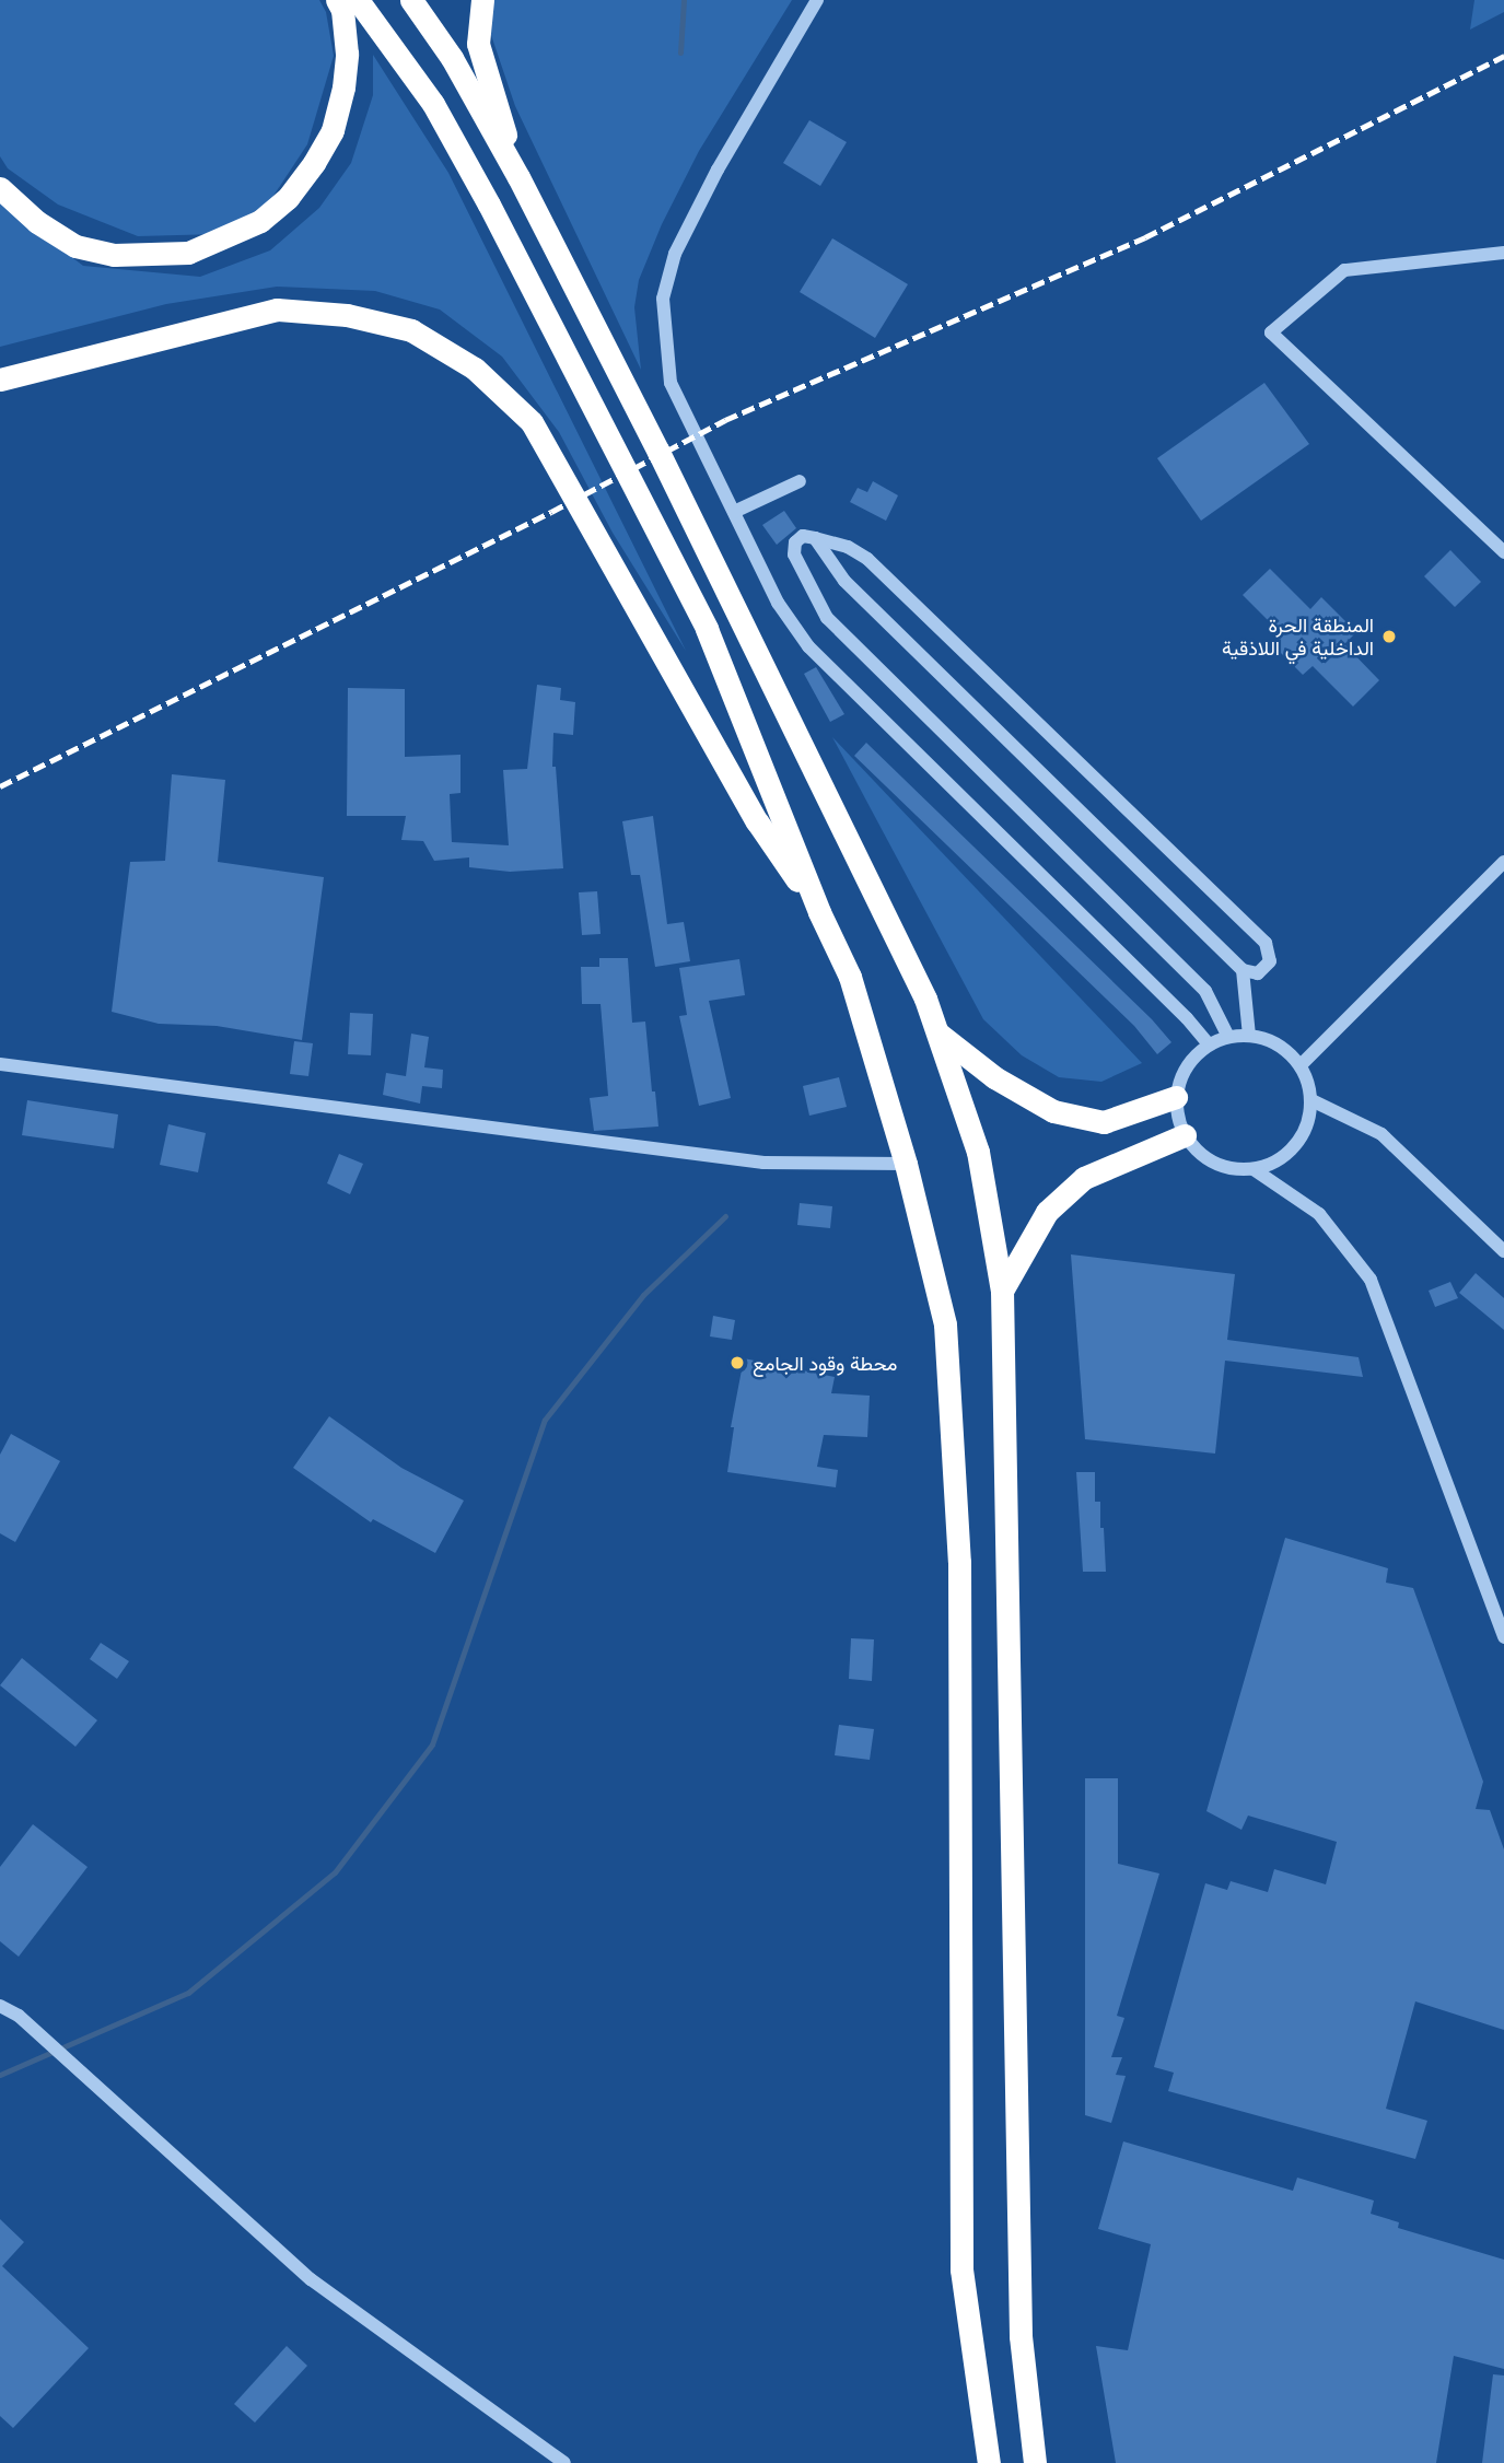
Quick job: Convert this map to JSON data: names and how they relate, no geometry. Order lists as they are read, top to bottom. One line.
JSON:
{"places":["المنطقة الحرة الداخلية في اللاذقية","محطة وقود الجامع"]}
